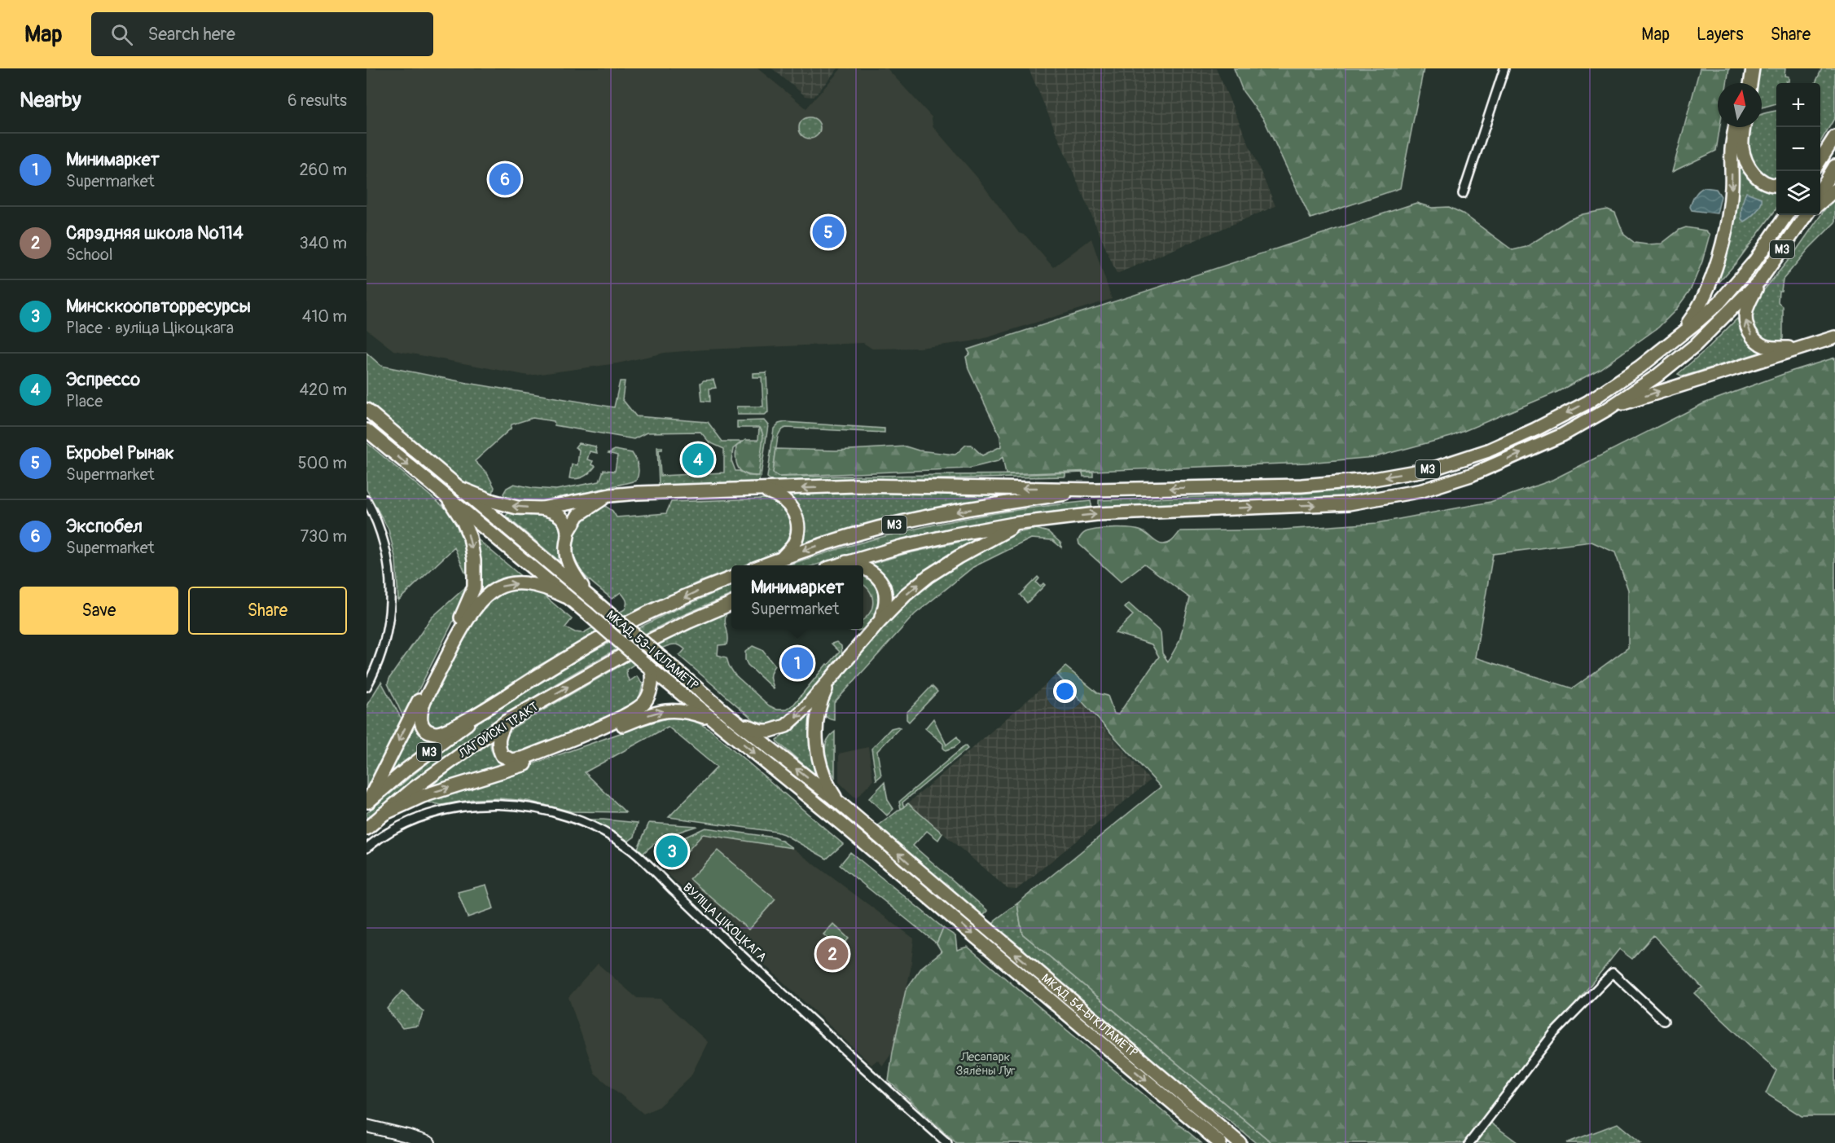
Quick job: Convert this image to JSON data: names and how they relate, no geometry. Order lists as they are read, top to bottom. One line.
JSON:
{"streets":{"main road":["М3","МКАД, 53-І КІЛАМЕТР","ЛАГОЙСКІ ТРАКТ","МКАД, 54-Ы КІЛАМЕТР"],"street":["ВУЛІЦА ЦІКОЦКАГА"]},"crossings":[["МКАД, 53-І КІЛАМЕТР","МКАД, 54-Ы КІЛАМЕТР"]],"parks":["Лесапарк Зялёны Луг"],"north":"top","page":{"header":"Map","search":"Search here","nav":["Map","Layers","Share"],"heading":["Nearby","6 results"],"map_buttons":["+","−"],"list":[{"mark":"1","name":"Минимаркет","note":"Supermarket","value":"260 m"},{"mark":"2","name":"Сярэдняя школа №114","note":"School","value":"340 m"},{"mark":"3","name":"Минсккоопвторресурсы","note":"Place · вуліца Цікоцкага","value":"410 m"},{"mark":"4","name":"Эспрессо","note":"Place","value":"420 m"},{"mark":"5","name":"Expobel Рынак","note":"Supermarket","value":"500 m"},{"mark":"6","name":"Экспобел","note":"Supermarket","value":"730 m"}],"pins":["6","5","4","1","3","2"],"popup":["Минимаркет","Supermarket"],"buttons":["Save","Share"]}}
